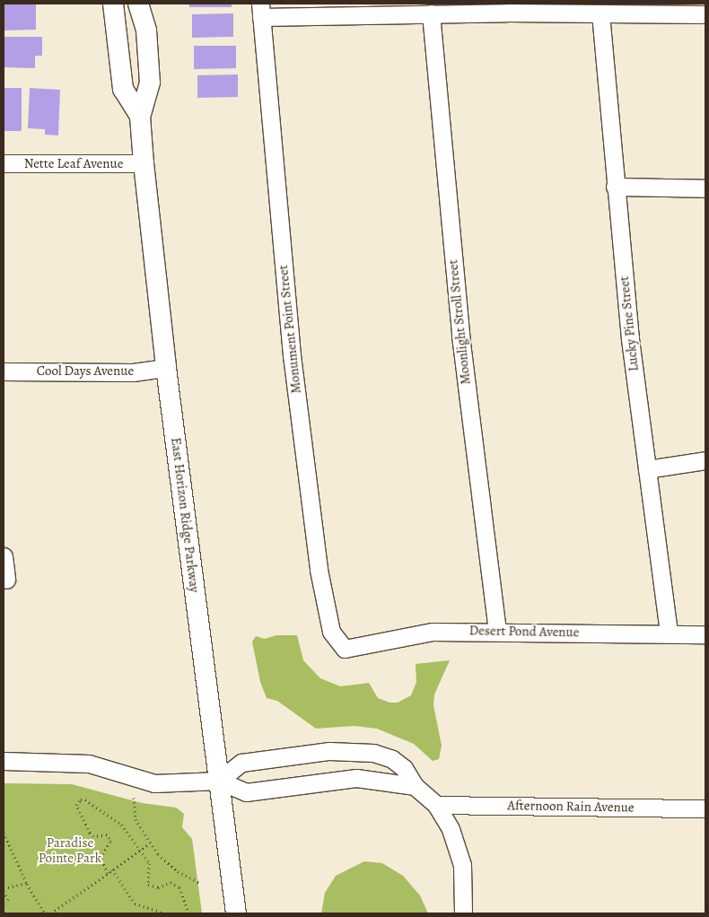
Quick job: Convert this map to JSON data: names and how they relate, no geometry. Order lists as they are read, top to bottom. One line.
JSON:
{"streets":{"street":["Nette Leaf Avenue","Moonlight Stroll Street","Lucky Pine Street","Monument Point Street","Cool Days Avenue","East Horizon Ridge Parkway","Desert Pond Avenue","Afternoon Rain Avenue"]},"crossings":[["Nette Leaf Avenue","East Horizon Ridge Parkway"],["Moonlight Stroll Street","Desert Pond Avenue"],["Lucky Pine Street","Desert Pond Avenue"],["Monument Point Street","Desert Pond Avenue"],["Cool Days Avenue","East Horizon Ridge Parkway"]],"parks":["Paradise Pointe Park"]}
